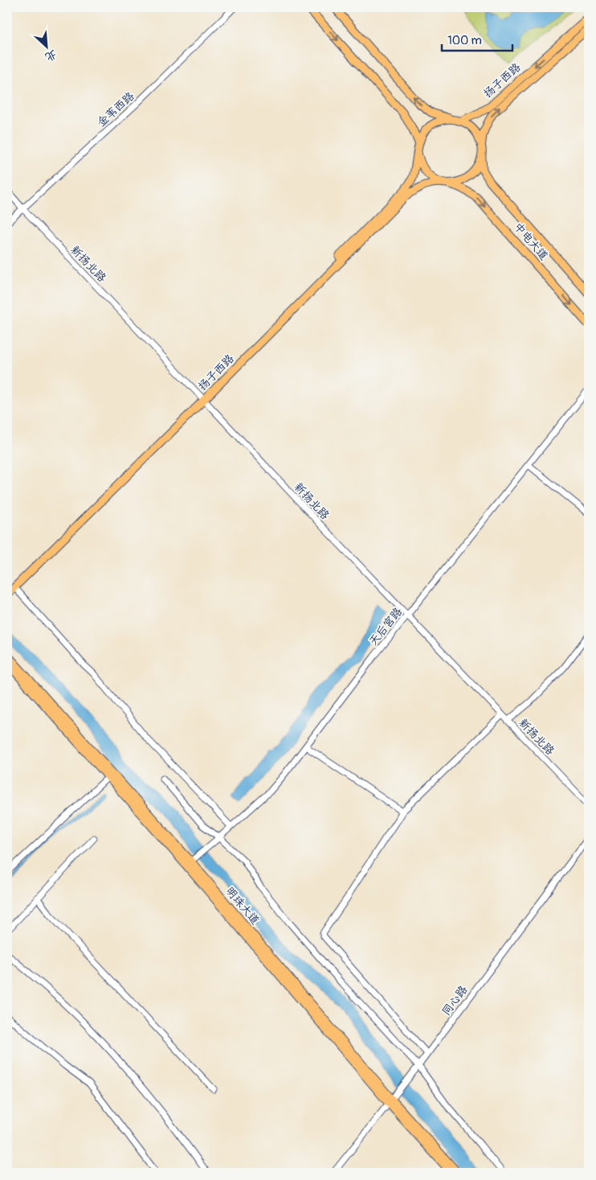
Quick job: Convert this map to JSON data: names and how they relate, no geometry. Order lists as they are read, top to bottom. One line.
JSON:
{"streets":{"main road":["扬子西路","中电大道","明珠大道"],"street":["金苇西路","新扬北路","天后宫路","同心路"]},"crossings":[["扬子西路","中电大道"],["扬子西路","新扬北路"],["金苇西路","新扬北路"],["新扬北路","天后宫路"],["天后宫路","明珠大道"],["明珠大道","同心路"]],"scale_bar":"100 m","north":"bottom right"}
